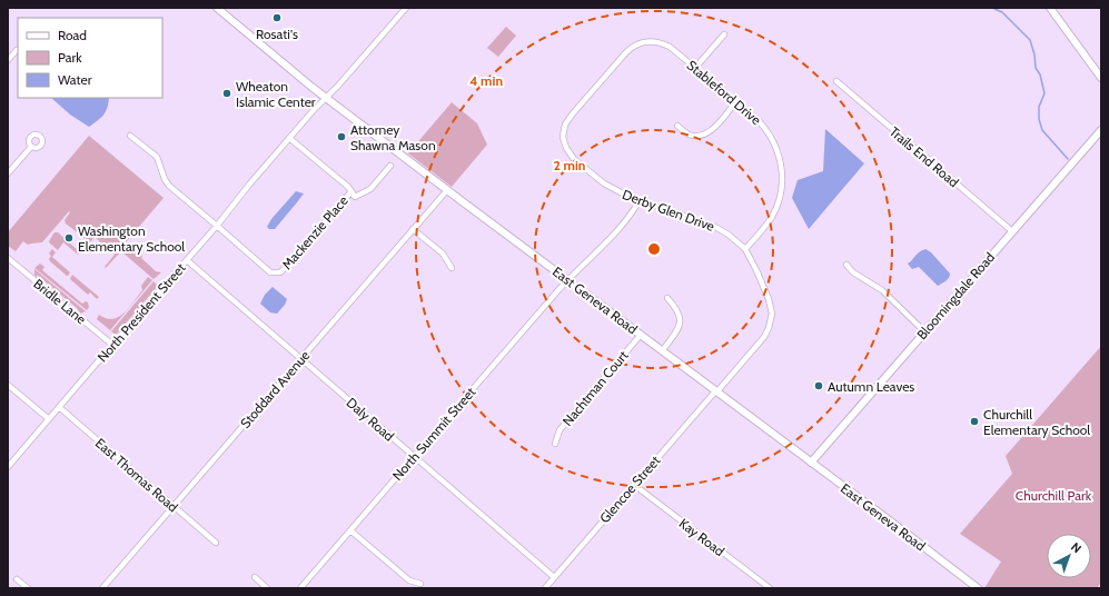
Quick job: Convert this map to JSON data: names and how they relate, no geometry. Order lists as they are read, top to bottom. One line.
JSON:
{"streets":{"main road":["Bloomingdale Road","East Geneva Road"],"street":["Stableford Drive","Trails End Road","Derby Glen Drive","Mackenzie Place","Bridle Lane","North President Street","Nachtman Court","Stoddard Avenue","Daly Road","North Summit Street","East Thomas Road","Glencoe Street","Kay Road"]},"crossings":[["Stableford Drive","Derby Glen Drive"],["Trails End Road","Bloomingdale Road"],["Derby Glen Drive","North Summit Street"],["Derby Glen Drive","Glencoe Street"],["Mackenzie Place","North President Street"],["Bloomingdale Road","East Geneva Road"],["East Geneva Road","North President Street"],["East Geneva Road","Nachtman Court"],["East Geneva Road","Stoddard Avenue"],["East Geneva Road","North Summit Street"],["East Geneva Road","Glencoe Street"],["Bridle Lane","North President Street"],["North President Street","Daly Road"],["North President Street","East Thomas Road"],["Stoddard Avenue","Daly Road"],["Stoddard Avenue","East Thomas Road"],["Daly Road","North Summit Street"],["Daly Road","Glencoe Street"],["Glencoe Street","Kay Road"]],"parks":["Churchill Park"],"places":["Rosati's","Wheaton Islamic Center","Attorney Shawna Mason","Washington Elementary School","Autumn Leaves","Churchill Elementary School"],"legend":["Road","Park","Water"],"north":"top right","rings":["4 min","2 min"]}
